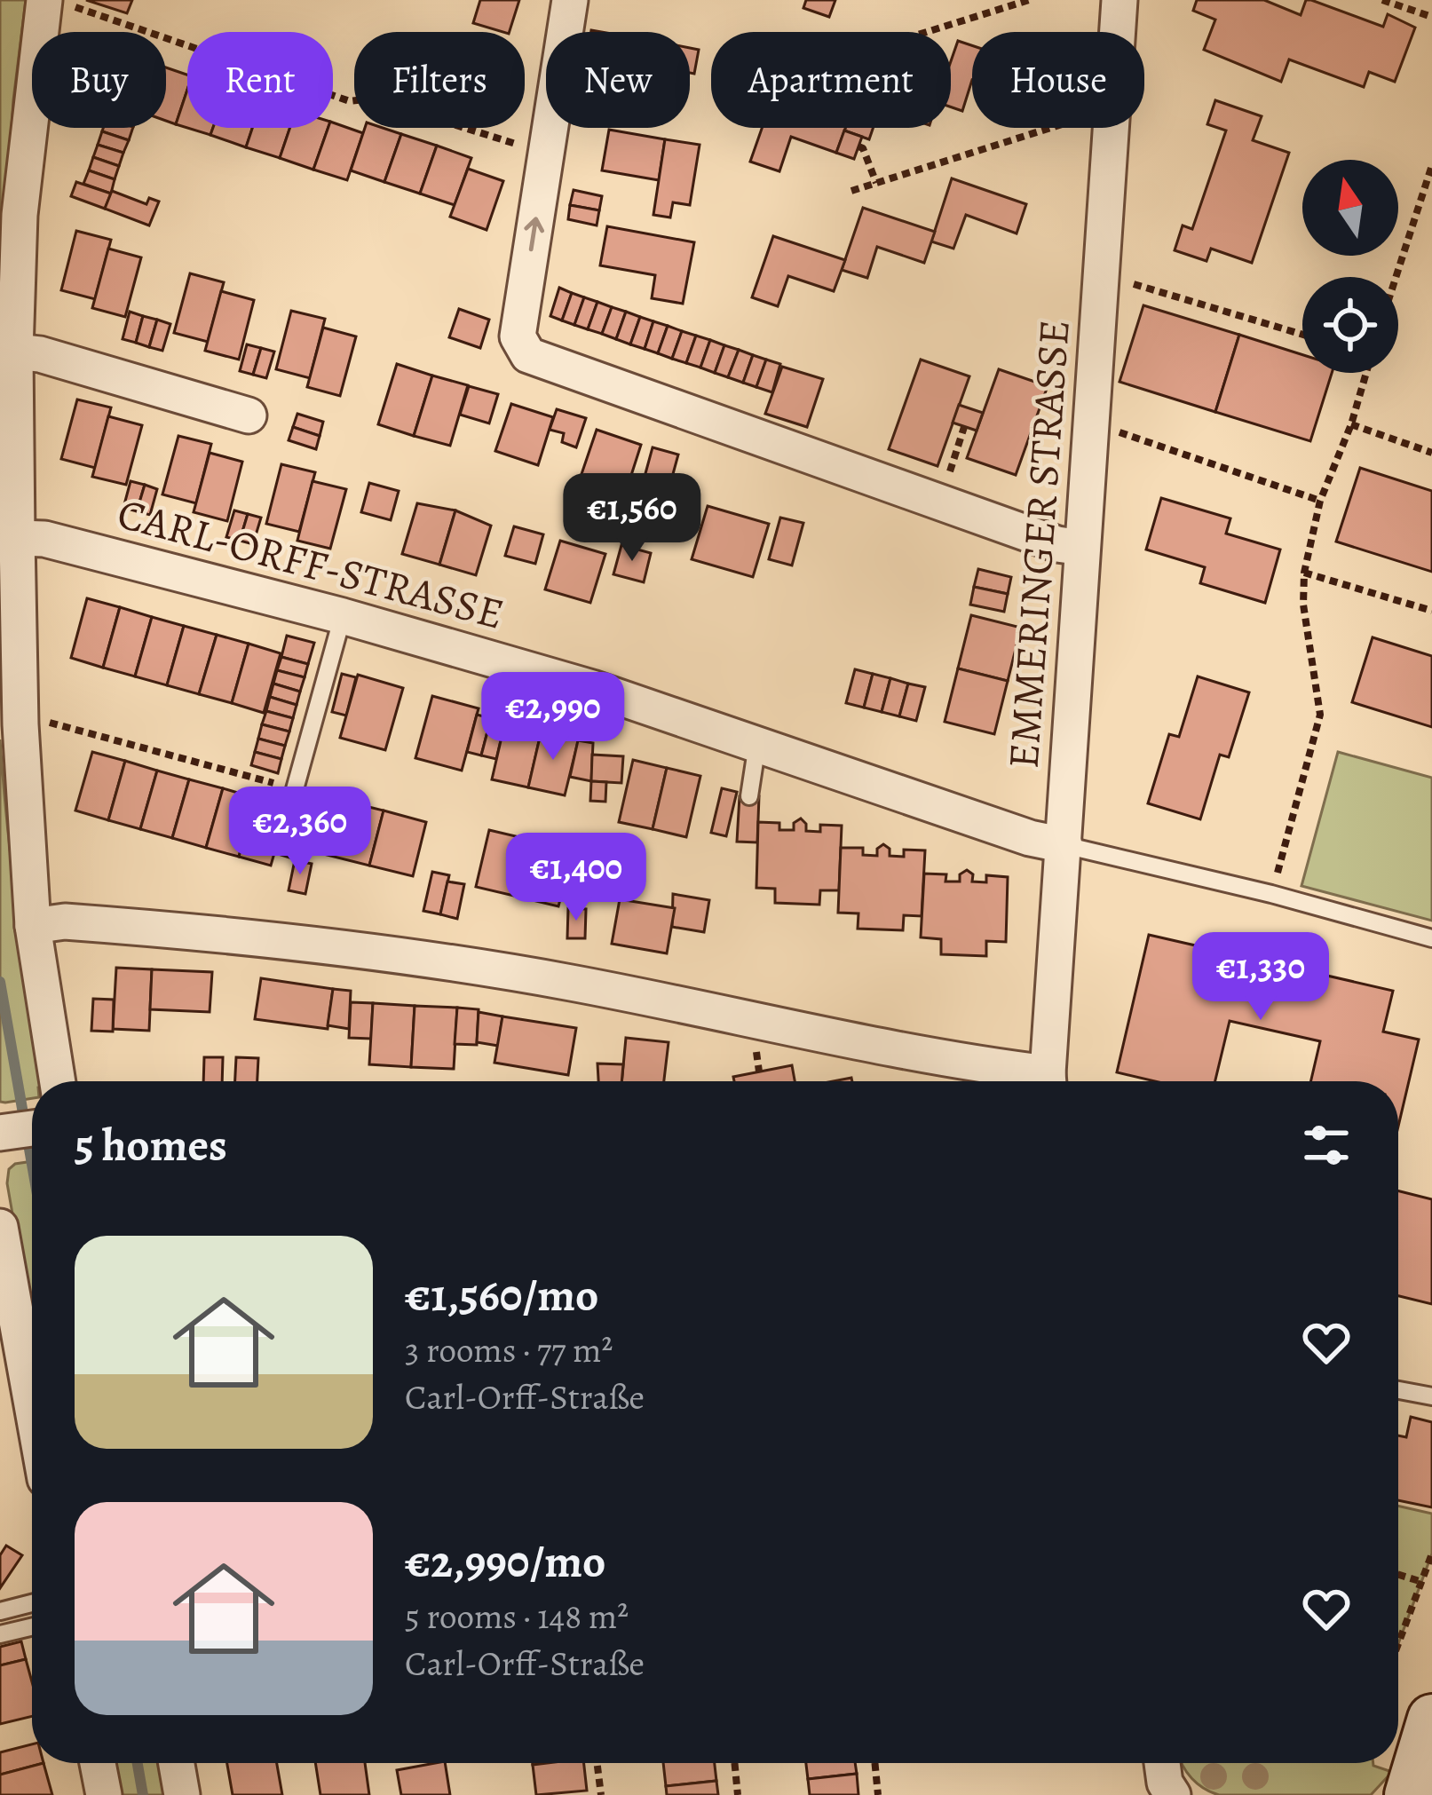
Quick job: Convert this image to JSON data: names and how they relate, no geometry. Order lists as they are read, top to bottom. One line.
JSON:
{"streets":{"street":["EMMERINGER STRASSE","CARL-ORFF-STRASSE"]},"crossings":[["EMMERINGER STRASSE","CARL-ORFF-STRASSE"]],"north":"top","page":{"chip":["Buy","Rent","Filters","New","Apartment","House"],"price":["€1,560","€2,990","€2,360","€1,400","€1,330"],"heading":"5 homes","list":[{"name":"€1,560/mo","note":"3 rooms · 77 m² · Carl-Orff-Straße"},{"name":"€2,990/mo","note":"5 rooms · 148 m² · Carl-Orff-Straße"}]}}
